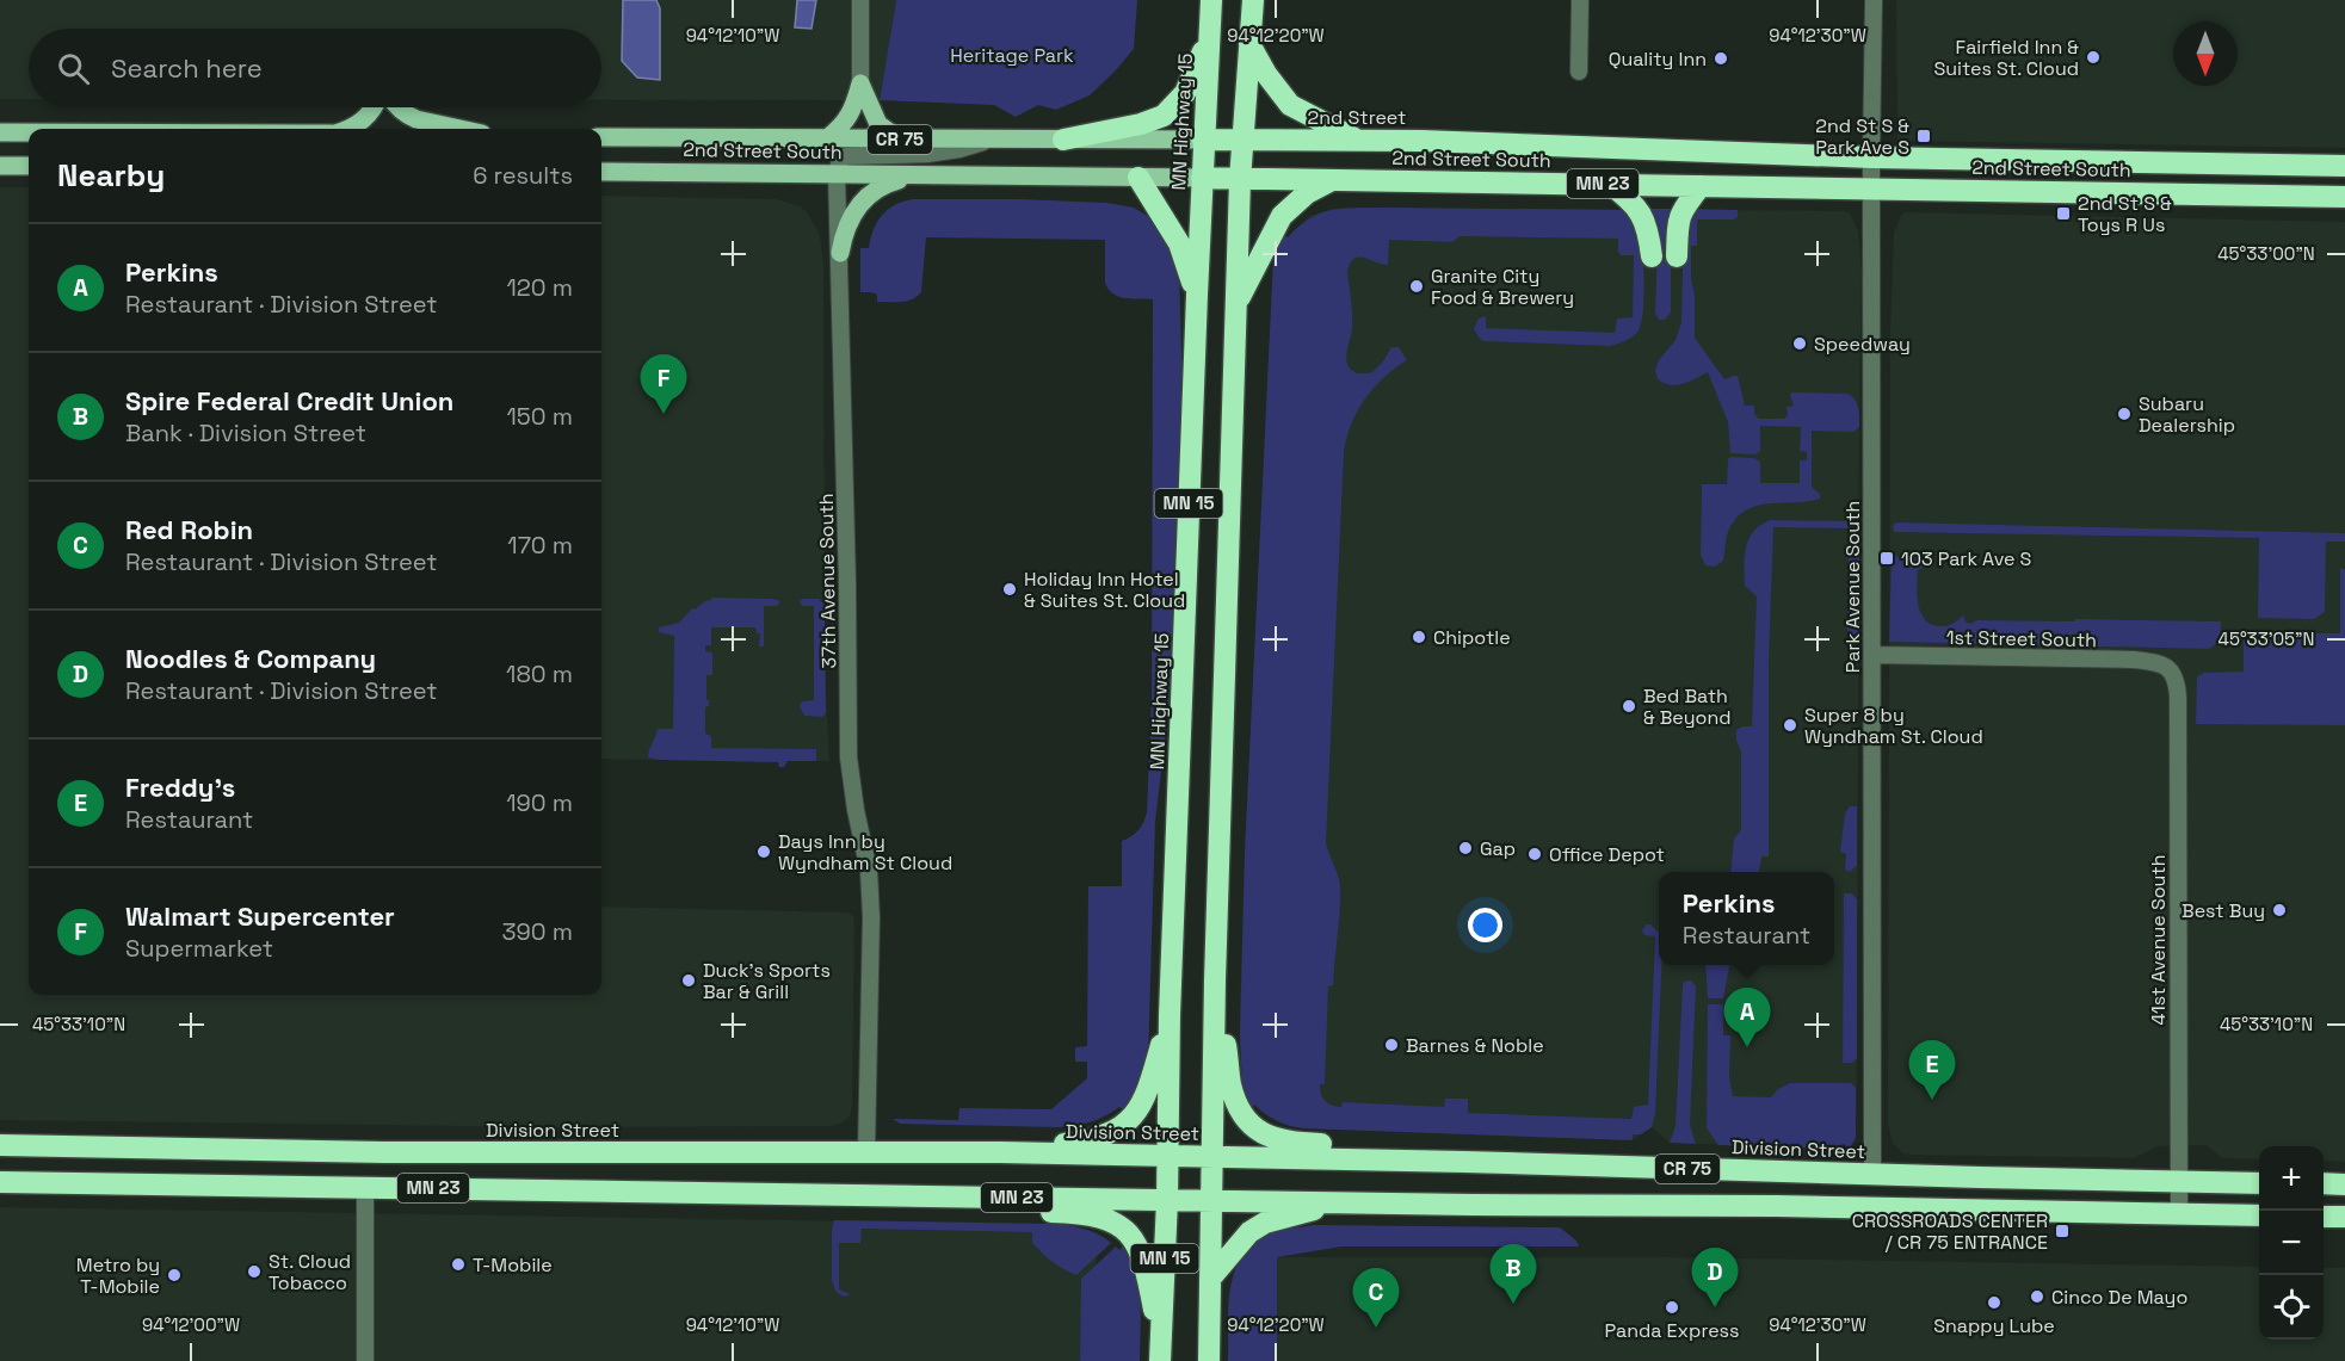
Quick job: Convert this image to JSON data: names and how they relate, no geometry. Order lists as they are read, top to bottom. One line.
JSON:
{"streets":{"highway":["2nd Street","MN Highway 15","CR 75","2nd Street South","MN 23","MN 15","Division Street"],"street":["37th Avenue South","Park Avenue South","1st Street South","41st Avenue South"]},"crossings":[["2nd Street","MN Highway 15"],["2nd Street","2nd Street South"],["2nd Street","MN 15"],["MN Highway 15","2nd Street South"],["MN Highway 15","MN 23"],["MN Highway 15","Division Street"],["CR 75","MN 23"],["CR 75","MN 15"],["CR 75","41st Avenue South"],["2nd Street South","MN 15"],["2nd Street South","37th Avenue South"],["2nd Street South","Park Avenue South"],["MN 23","MN 15"],["MN 15","Division Street"],["37th Avenue South","Division Street"],["Park Avenue South","1st Street South"],["Park Avenue South","Division Street"],["1st Street South","41st Avenue South"],["41st Avenue South","Division Street"]],"parks":["Heritage Park"],"places":{"other":["Fairfield Inn & Suites St. Cloud","Quality Inn","Granite City Food & Brewery","Speedway","Subaru Dealership","Holiday Inn Hotel & Suites St. Cloud","Chipotle","Bed Bath & Beyond","Super 8 by Wyndham St. Cloud","Gap","Days Inn by Wyndham St Cloud","Office Depot","Best Buy","Duck's Sports Bar & Grill","Barnes & Noble","T-Mobile","St. Cloud Tobacco","Metro by T-Mobile","Cinco De Mayo","Snappy Lube","Panda Express"],"transit":["2nd St S & Park Ave S","2nd St S & Toys R Us","103 Park Ave S","CROSSROADS CENTER / CR 75 ENTRANCE"]},"north":"bottom","page":{"search":"Search here","heading":["Nearby","6 results"],"list":[{"mark":"A","name":"Perkins","note":"Restaurant · Division Street","value":"120 m"},{"mark":"B","name":"Spire Federal Credit Union","note":"Bank · Division Street","value":"150 m"},{"mark":"C","name":"Red Robin","note":"Restaurant · Division Street","value":"170 m"},{"mark":"D","name":"Noodles & Company","note":"Restaurant · Division Street","value":"180 m"},{"mark":"E","name":"Freddy's","note":"Restaurant","value":"190 m"},{"mark":"F","name":"Walmart Supercenter","note":"Supermarket","value":"390 m"}],"pins":["F","A","E","B","D","C"],"popup":["Perkins","Restaurant"],"map_buttons":["+","−"]},"coordinates":["94°12'10\"W","94°12'20\"W","94°12'30\"W","45°33'00\"N","45°33'05\"N","45°33'10\"N","94°12'00\"W"]}
